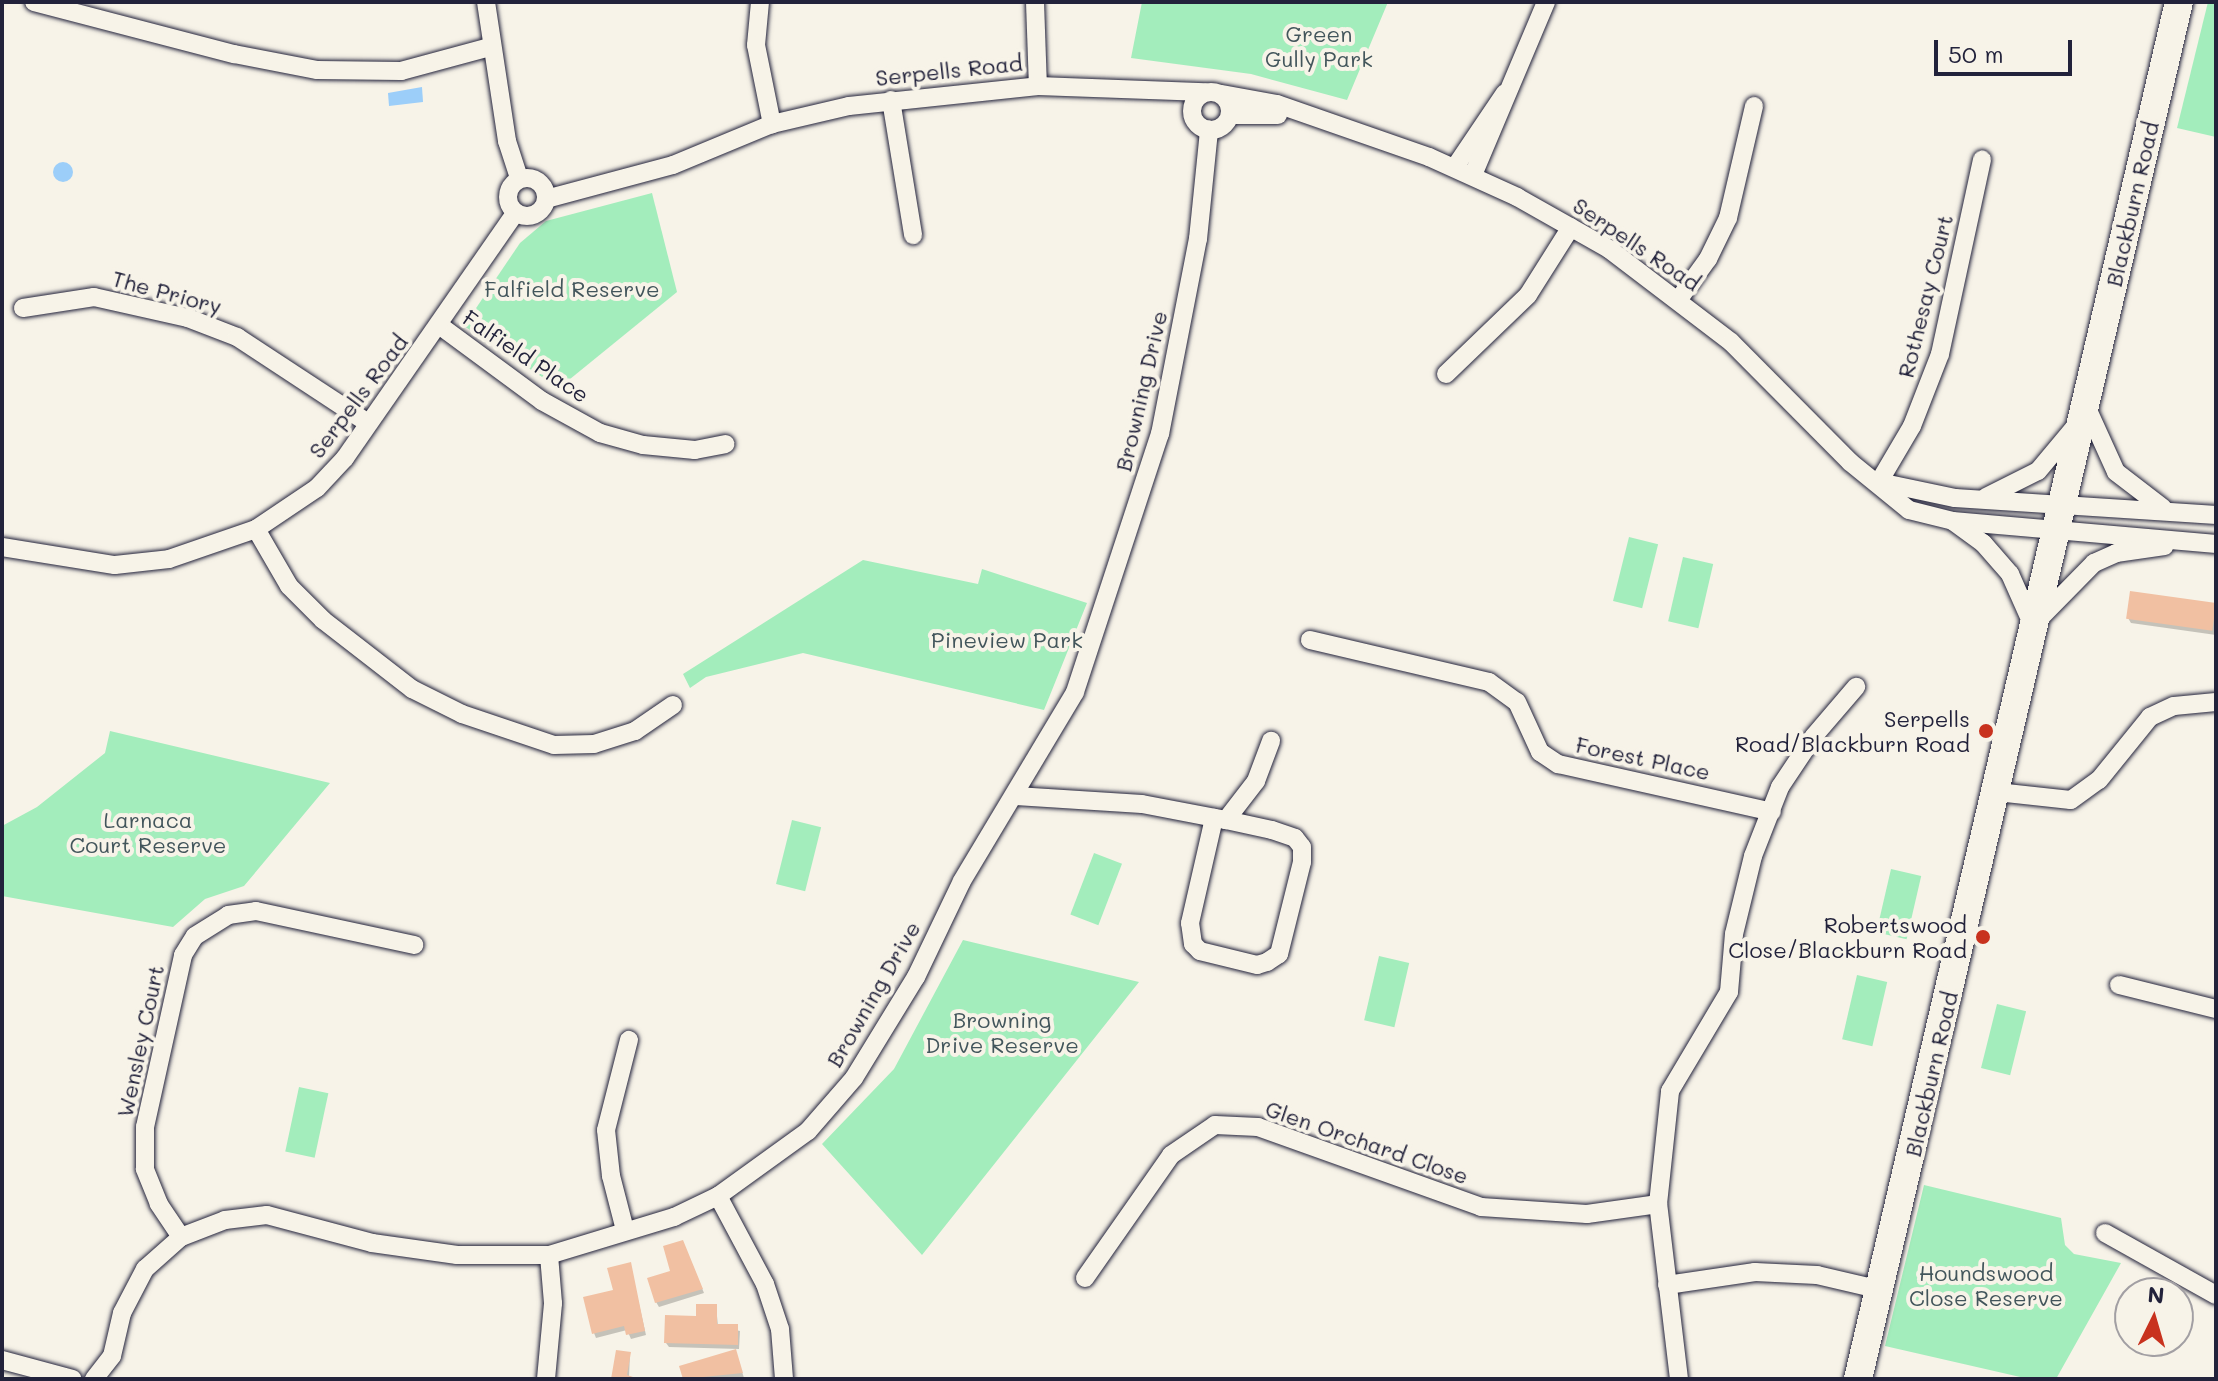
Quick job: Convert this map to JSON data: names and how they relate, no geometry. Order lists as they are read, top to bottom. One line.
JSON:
{"streets":{"main road":["Blackburn Road"],"street":["Serpells Road","The Priory","Rothesay Court","Falfield Place","Browning Drive","Forest Place","Wensley Court","Glen Orchard Close"]},"crossings":[["Serpells Road","Blackburn Road"],["Serpells Road","The Priory"],["Serpells Road","Rothesay Court"],["Serpells Road","Falfield Place"],["Serpells Road","Browning Drive"],["Browning Drive","Wensley Court"]],"parks":["Green Gully Park","Falfield Reserve","Pineview Park","Larnaca Court Reserve","Browning Drive Reserve","Houndswood Close Reserve"],"places":["Serpells Road/Blackburn Road","Robertswood Close/Blackburn Road"],"scale_bar":"50 m","north":"top"}
